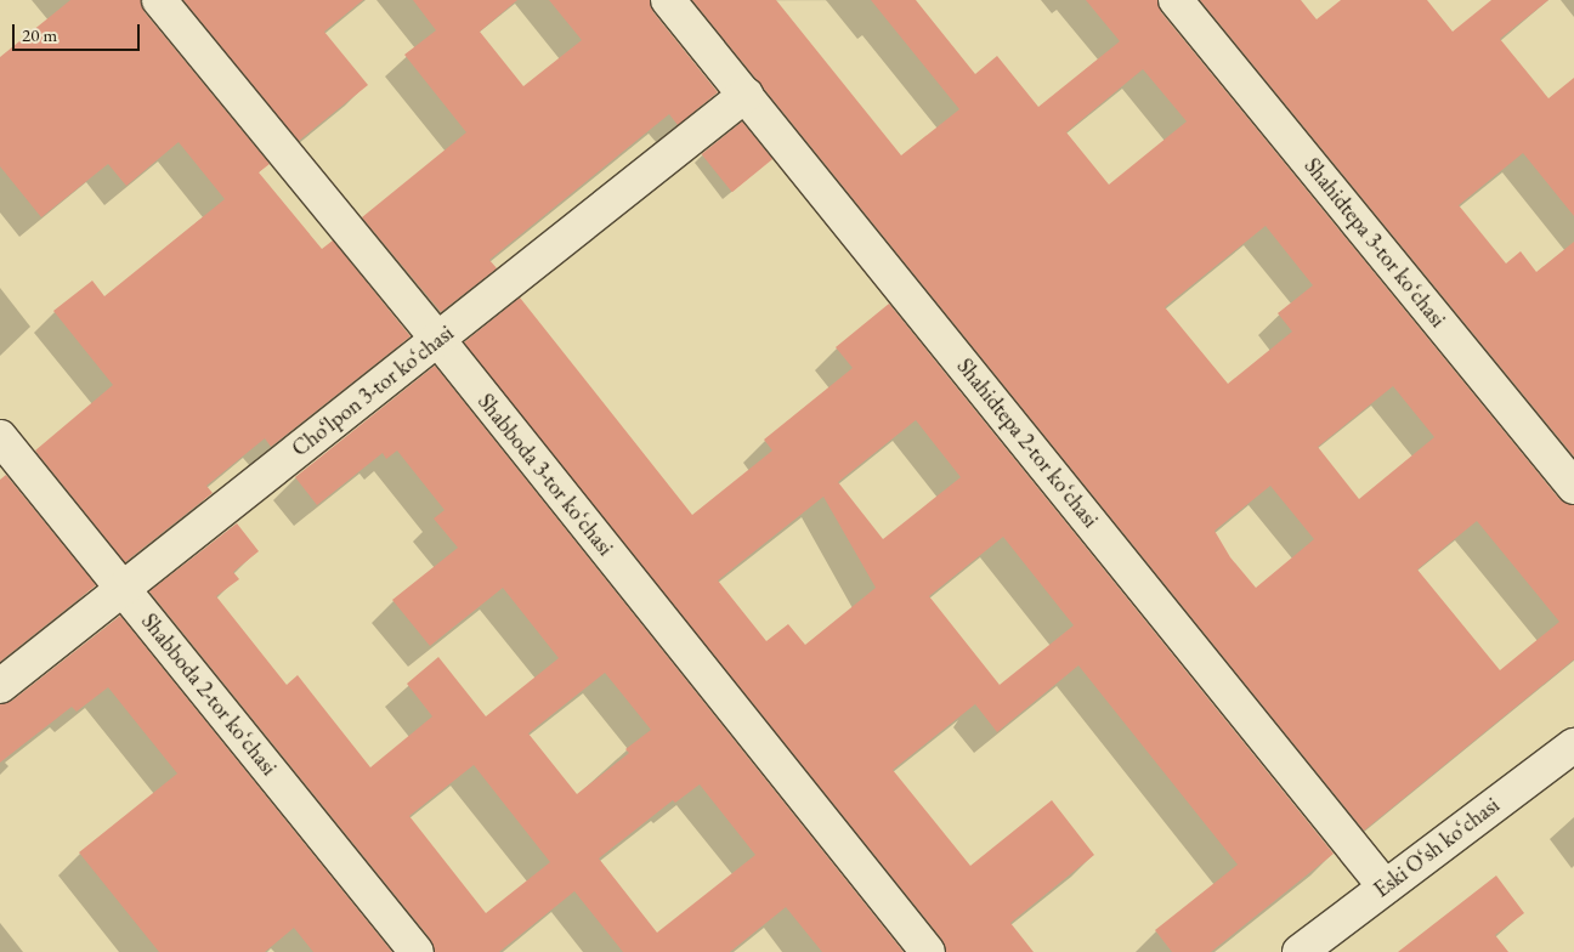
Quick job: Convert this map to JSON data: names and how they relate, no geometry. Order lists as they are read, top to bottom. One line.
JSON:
{"streets":{"street":["Shahidtepa 3-tor koʻchasi","Cho‘lpon 3-tor koʻchasi","Shahidtepa 2-tor koʻchasi","Shabboda 3-tor koʻchasi","Shabboda 2-tor koʻchasi","Eski Oʻsh koʻchasi"]},"crossings":[["Cho‘lpon 3-tor koʻchasi","Shahidtepa 2-tor koʻchasi"],["Cho‘lpon 3-tor koʻchasi","Shabboda 3-tor koʻchasi"],["Cho‘lpon 3-tor koʻchasi","Shabboda 2-tor koʻchasi"],["Shahidtepa 2-tor koʻchasi","Eski Oʻsh koʻchasi"]],"scale_bar":"20 m"}
